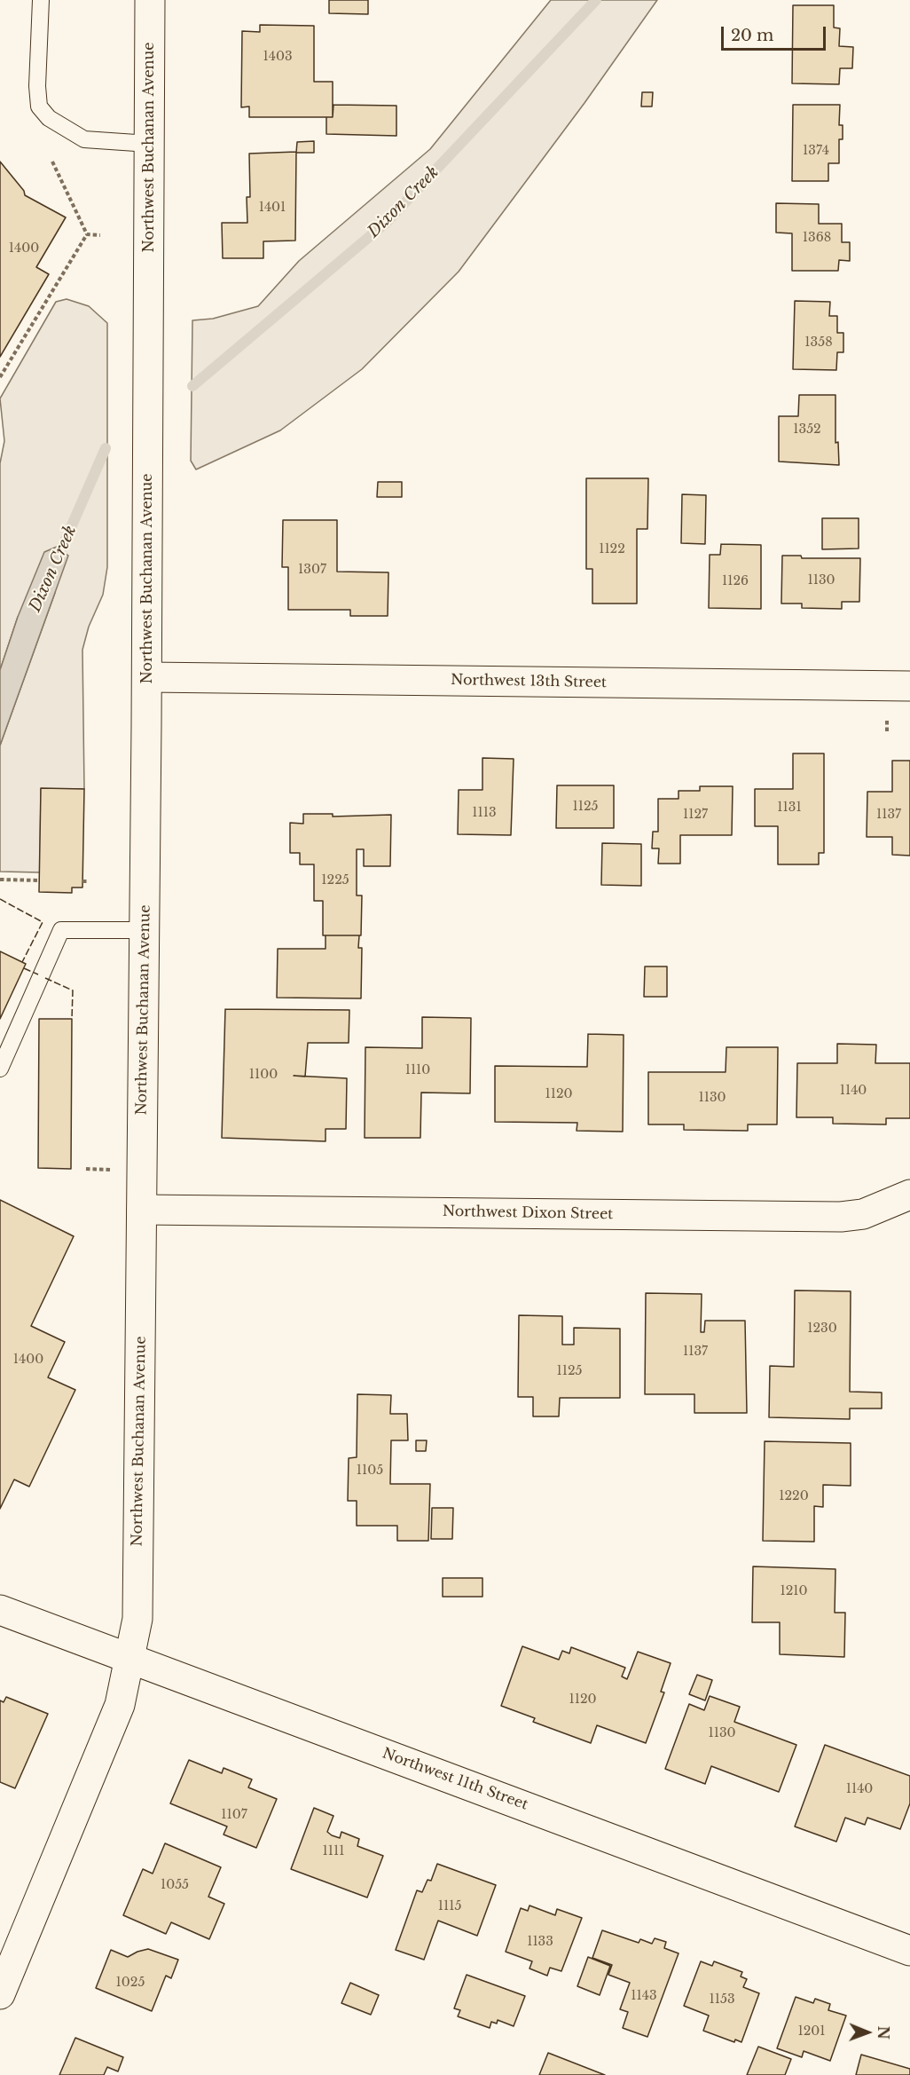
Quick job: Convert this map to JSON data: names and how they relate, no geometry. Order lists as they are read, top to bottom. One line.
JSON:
{"streets":{"street":["Northwest Buchanan Avenue","Northwest 13th Street","Northwest Dixon Street","Northwest 11th Street"]},"crossings":[["Northwest Buchanan Avenue","Northwest 13th Street"],["Northwest Buchanan Avenue","Northwest Dixon Street"],["Northwest Buchanan Avenue","Northwest 11th Street"]],"water":["Dixon Creek"],"house_numbers":["1403","1374","1401","1368","1400","1358","1352","1122","1307","1130","1126","1125","1131","1113","1127","1137","1225","1110","1100","1140","1120","1130","1230","1137","1400","1125","1105","1220","1210","1120","1130","1140","1107","1111","1055","1115","1133","1025","1143","1153","1201"],"scale_bar":"20 m","north":"right"}
